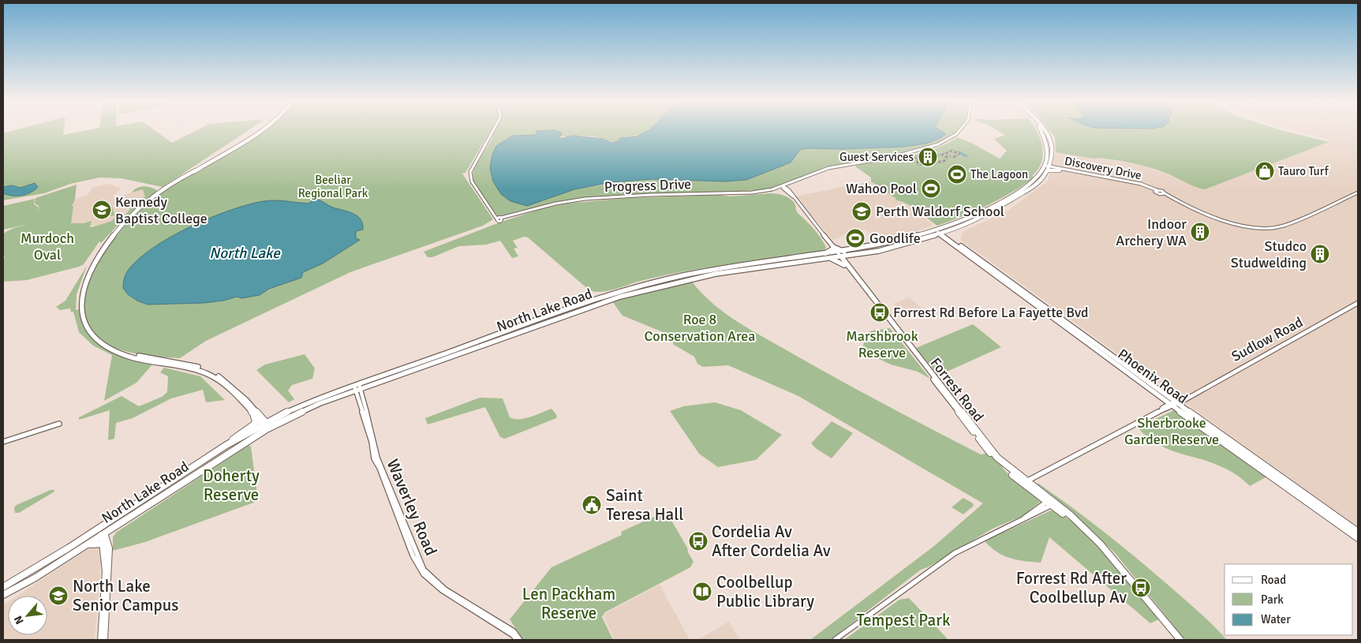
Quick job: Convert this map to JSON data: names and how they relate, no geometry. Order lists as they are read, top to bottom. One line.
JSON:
{"streets":{"main road":["North Lake Road","Phoenix Road","Forrest Road"],"street":["Discovery Drive","Progress Drive","Sudlow Road","Waverley Road"]},"crossings":[["North Lake Road","Phoenix Road"],["North Lake Road","Forrest Road"],["North Lake Road","Waverley Road"],["Sudlow Road","Phoenix Road"],["Sudlow Road","Forrest Road"]],"water":["North Lake"],"parks":["Beeliar Regional Park","Murdoch Oval","Roe 8 Conservation Area","Marshbrook Reserve","Sherbrooke Garden Reserve","Doherty Reserve","Len Packham Reserve","Tempest Park"],"places":{"building":["Guest Services","Indoor Archery WA","Studco Studwelding"],"shop":["Tauro Turf"],"sports":["The Lagoon","Wahoo Pool","Goodlife"],"school or university":["Kennedy Baptist College","Perth Waldorf School","North Lake Senior Campus"],"bus stop":["Forrest Rd Before La Fayette Bvd","Cordelia Av After Cordelia Av","Forrest Rd After Coolbellup Av"],"public building":["Saint Teresa Hall"],"library":["Coolbellup Public Library"]},"legend":["Road","Park","Water"],"north":"bottom left"}
